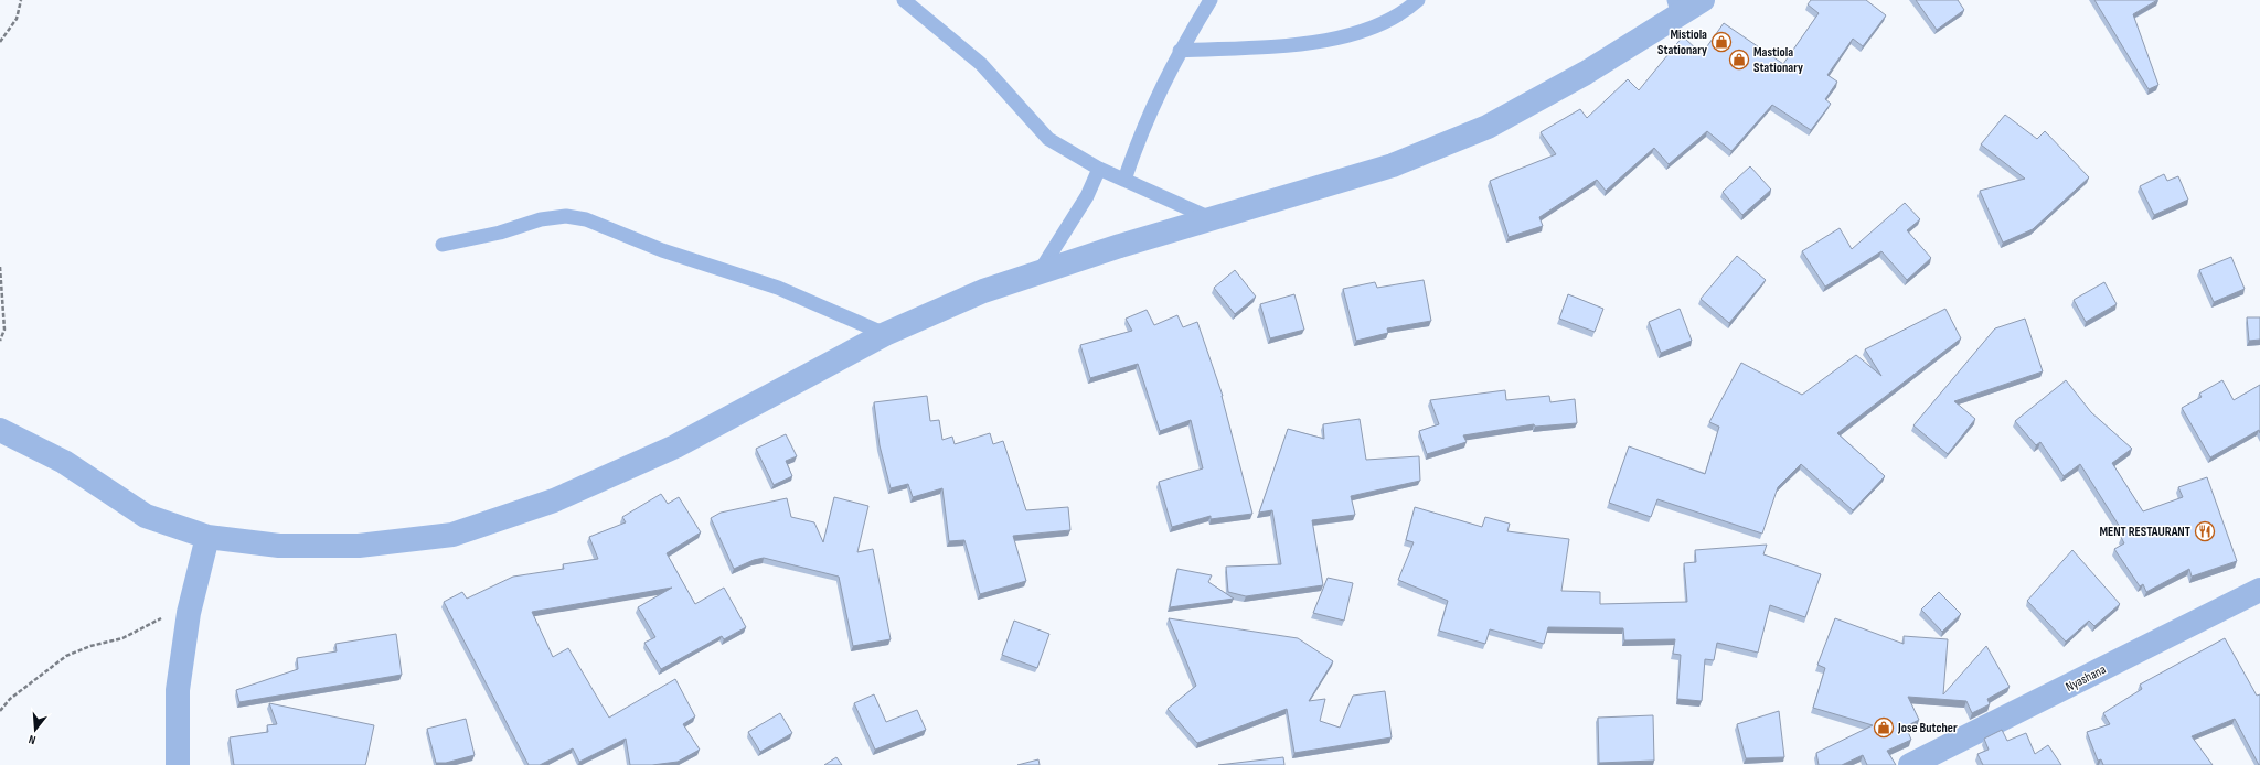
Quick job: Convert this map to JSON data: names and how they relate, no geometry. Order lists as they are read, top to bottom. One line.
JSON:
{"streets":{"street":["Nyashana"]},"places":{"shop":["Mistiola Stationary","Mastiola Stationary","Jose Butcher"],"restaurant":["MENT RESTAURANT"]},"north":"bottom"}
